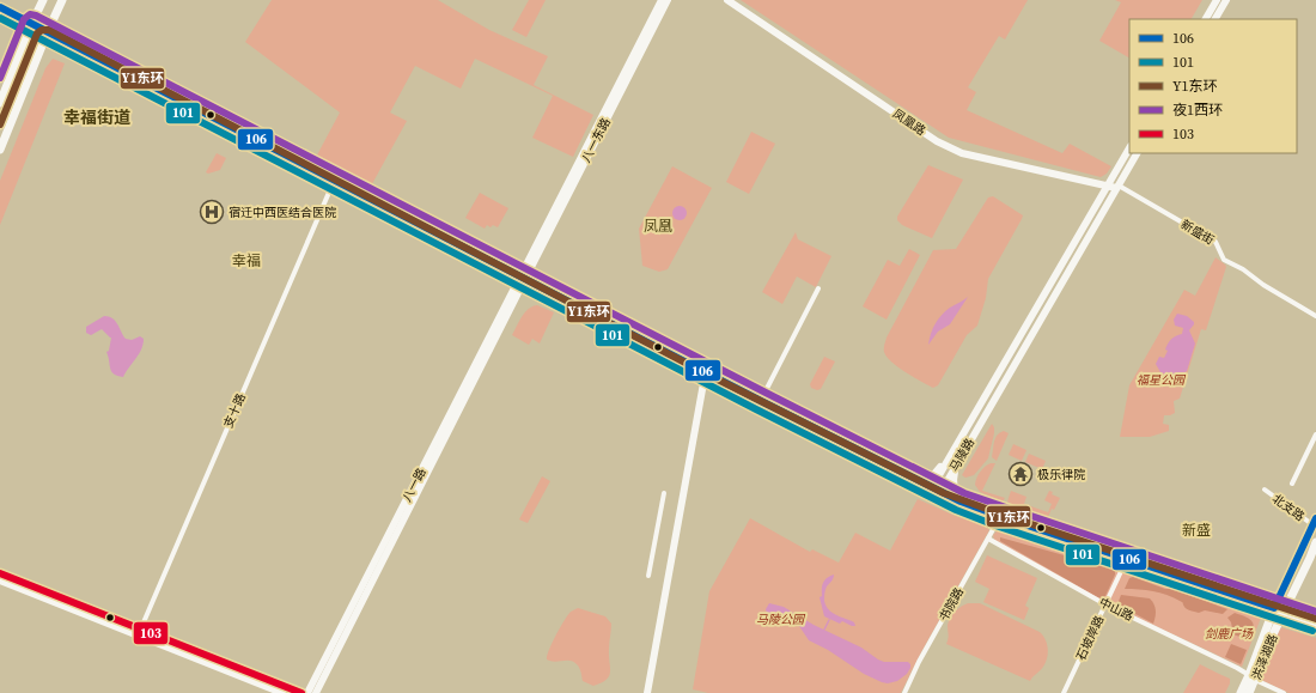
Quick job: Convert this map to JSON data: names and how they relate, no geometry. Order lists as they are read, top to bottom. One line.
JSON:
{"streets":{"main road":["凤凰路","八一东路","马陵路","八一路","洪泽湖路"],"street":["新盛街","支十路","北支路","书院路","中山路","石坡岸路"]},"crossings":[["凤凰路","新盛街"],["凤凰路","马陵路"],["八一东路","八一路"],["新盛街","马陵路"],["北支路","洪泽湖路"],["书院路","中山路"],["中山路","石坡岸路"],["中山路","洪泽湖路"]],"districts":["幸福街道","凤凰","幸福","新盛"],"parks":["福星公园","马陵公园","剑鹿广场"],"places":{"hospital":["宿迁中西医结合医院"],"temple":["极乐律院"]},"lines":["transit line 106","transit line 夜1西环","transit line 101","transit line Y1东环","transit line 103"],"legend":["106","101","Y1东环","夜1西环","103"]}
